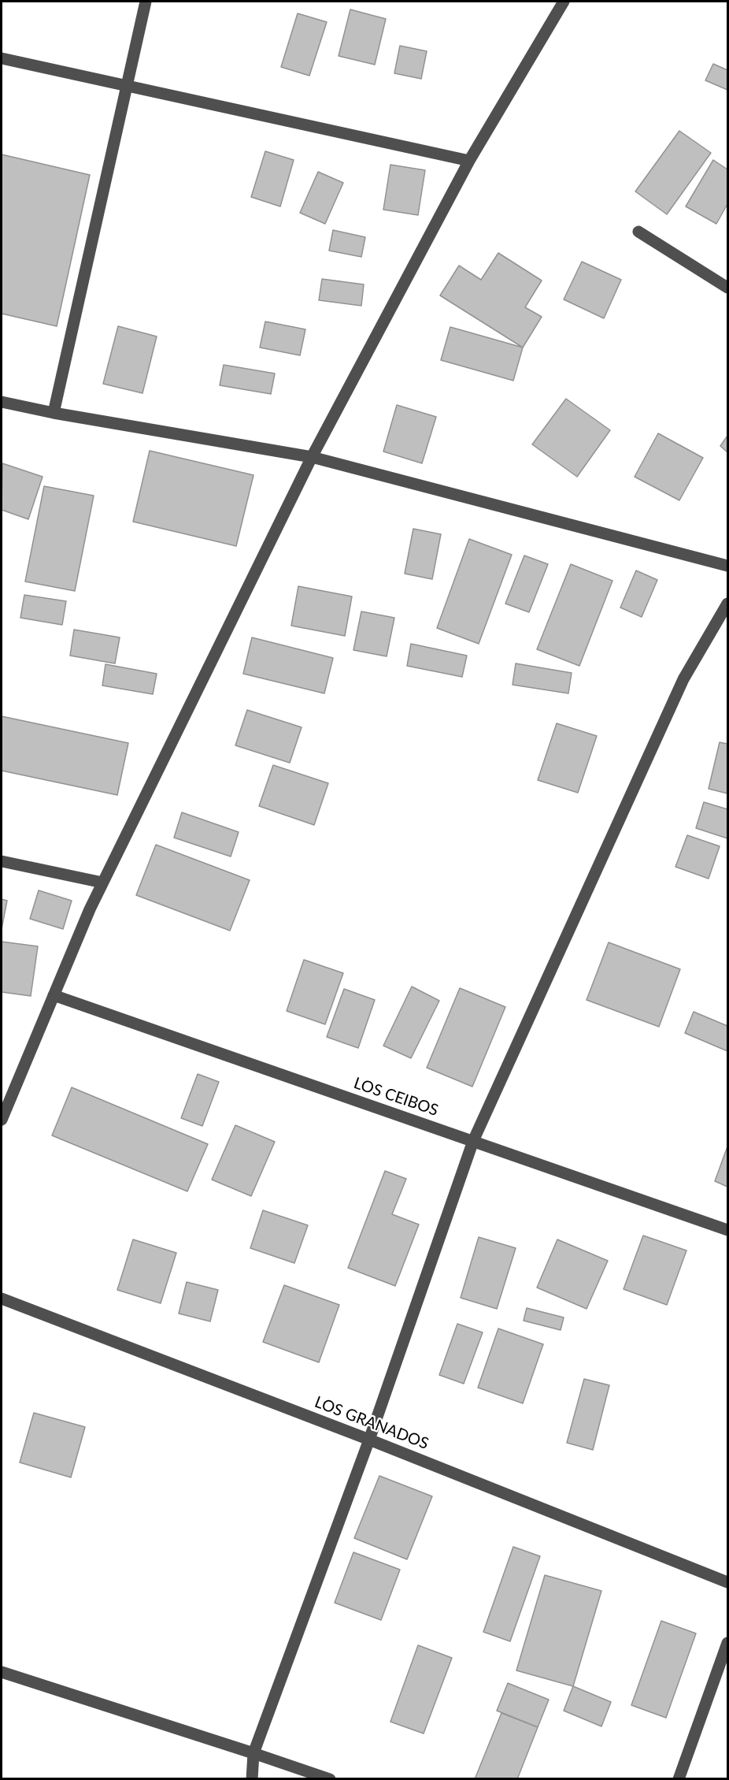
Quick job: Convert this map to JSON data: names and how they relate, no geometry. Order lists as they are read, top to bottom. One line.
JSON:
{"streets":{"street":["LOS CEIBOS","LOS GRANADOS"]}}
